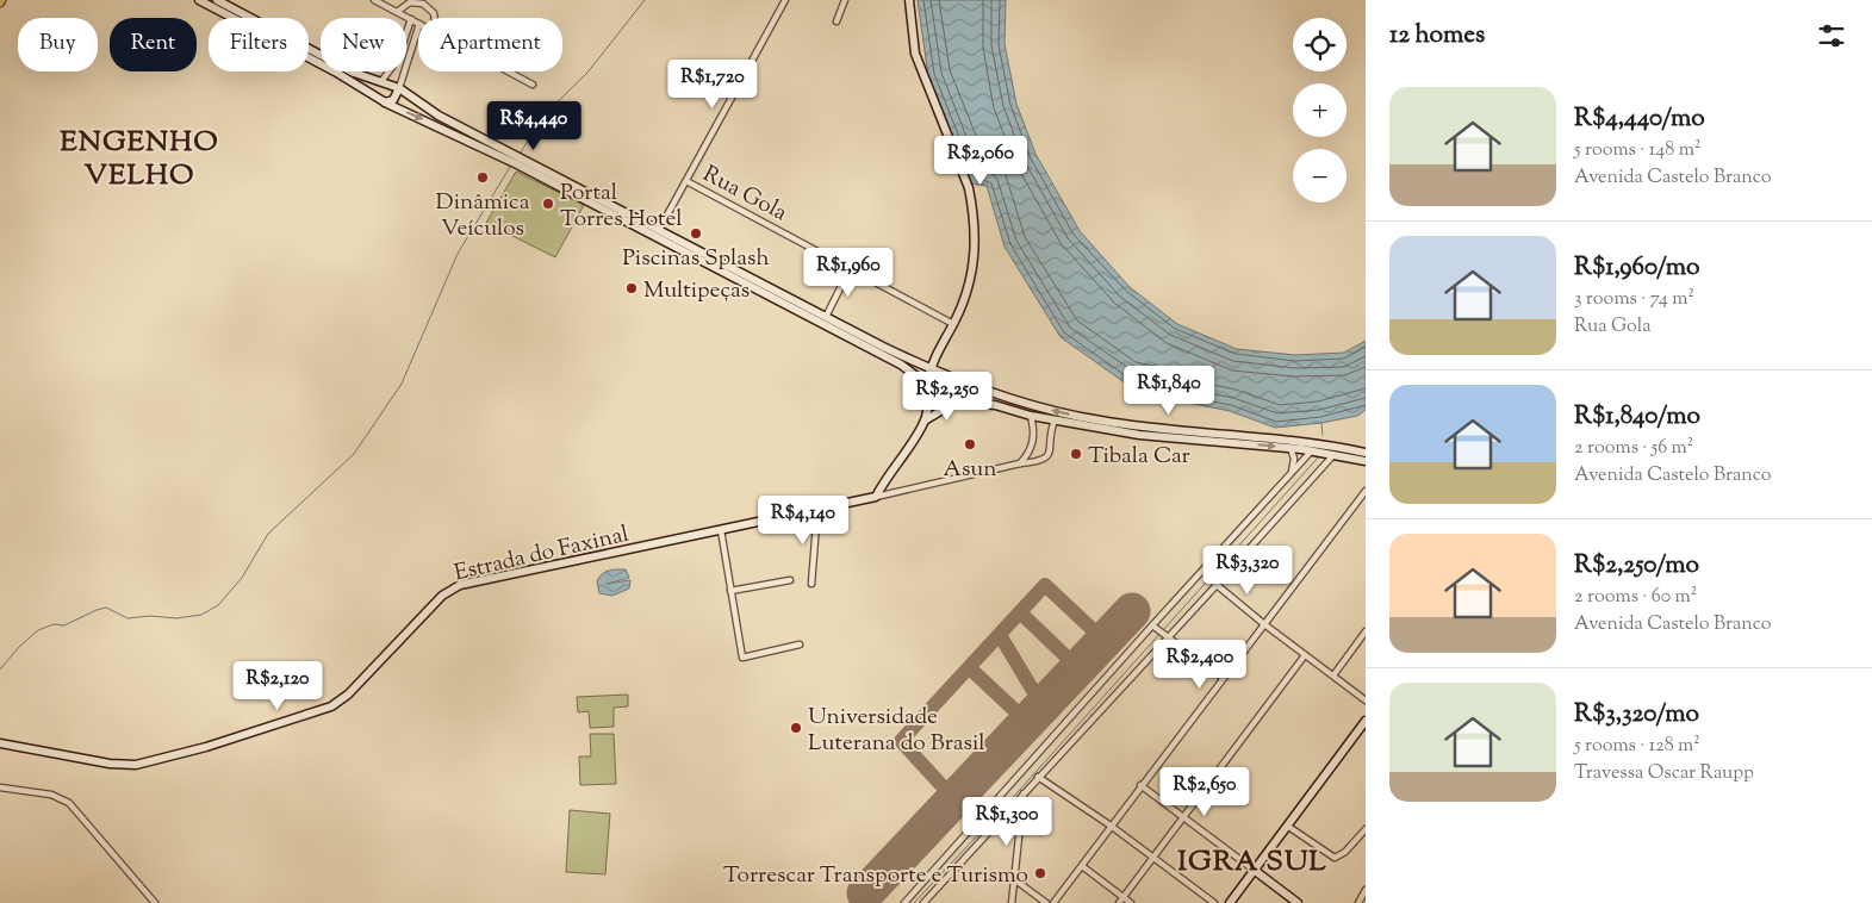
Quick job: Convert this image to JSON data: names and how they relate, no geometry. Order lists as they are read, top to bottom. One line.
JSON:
{"streets":{"main road":["Estrada do Faxinal"],"street":["Rua Gola"]},"districts":["ENGENHO VELHO","IGRA SUL"],"places":["Dinâmica Veículos","Portal Torres Hotel","Piscinas Splash","Multipeças","Asun","Tibala Car","Universidade Luterana do Brasil","Torrescar Transporte e Turismo"],"page":{"heading":"12 homes","map_buttons":["+","−"],"chip":["Buy","Rent","Filters","New","Apartment"],"price":["R$1,720","R$4,440","R$2,060","R$1,960","R$1,840","R$2,250","R$4,140","R$3,320","R$2,400","R$2,120","R$2,650","R$1,300"],"list":[{"name":"R$4,440/mo","note":"5 rooms · 148 m² · Avenida Castelo Branco"},{"name":"R$1,960/mo","note":"3 rooms · 74 m² · Rua Gola"},{"name":"R$1,840/mo","note":"2 rooms · 56 m² · Avenida Castelo Branco"},{"name":"R$2,250/mo","note":"2 rooms · 60 m² · Avenida Castelo Branco"},{"name":"R$3,320/mo","note":"5 rooms · 128 m² · Travessa Oscar Raupp"}]}}
